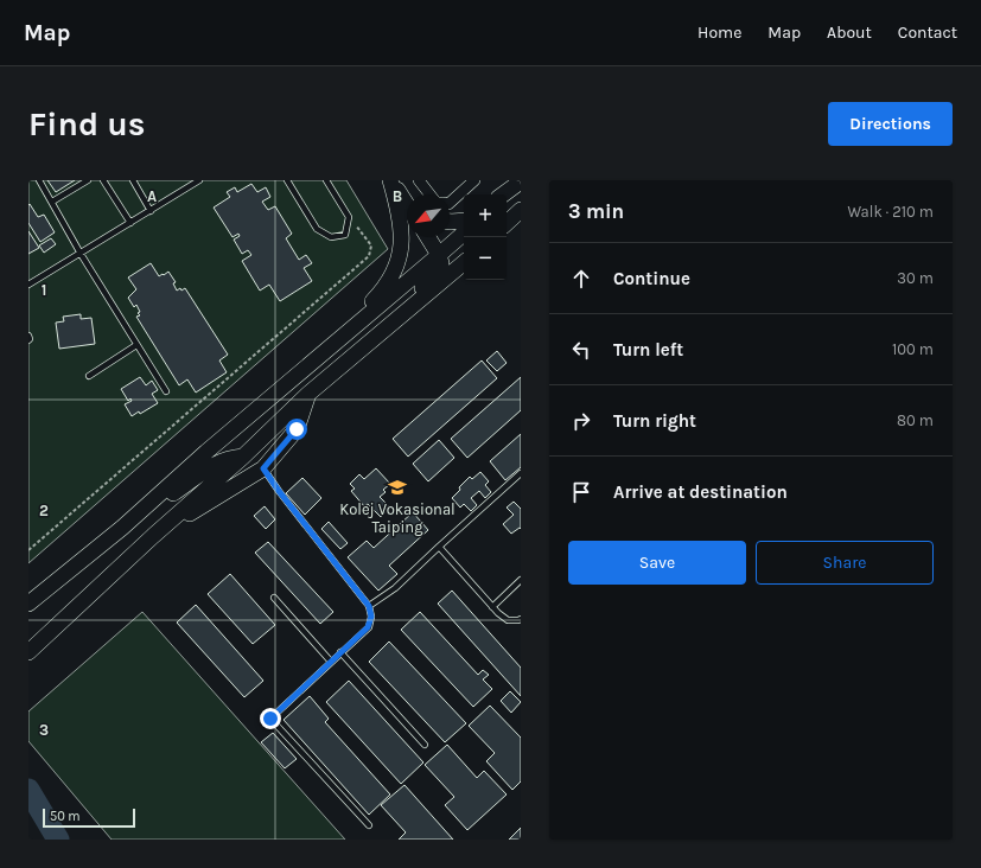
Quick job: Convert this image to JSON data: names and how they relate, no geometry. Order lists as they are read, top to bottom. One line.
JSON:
{"places":{"school or university":["Kolej Vokasional Taiping"]},"scale_bar":"50 m","north":"bottom left","page":{"header":"Map","nav":["Home","Map","About","Contact"],"buttons":["Directions",["Save","Share"]],"title":"Find us","heading":["3 min","Walk · 210 m"],"map_buttons":["+","−"],"list":[["Continue","30 m"],["Turn left","100 m"],["Turn right","80 m"],"Arrive at destination"],"scale":"50 m"},"grid":{"columns":["A","B"],"rows":["1","2","3"]}}
